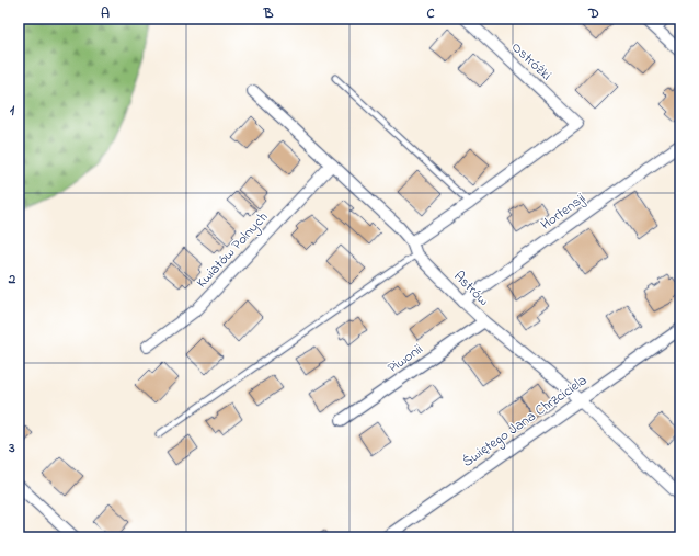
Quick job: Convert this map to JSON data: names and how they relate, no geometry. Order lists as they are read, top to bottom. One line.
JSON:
{"streets":{"street":["Ostróżki","Hortensji","Kwiatów Polnych","Astrów","Piwonii","Świętego Jana Chrzciciela"]},"crossings":[["Hortensji","Astrów"],["Kwiatów Polnych","Astrów"],["Astrów","Piwonii"],["Astrów","Świętego Jana Chrzciciela"]],"grid":{"columns":["A","B","C","D"],"rows":["1","2","3"]}}
